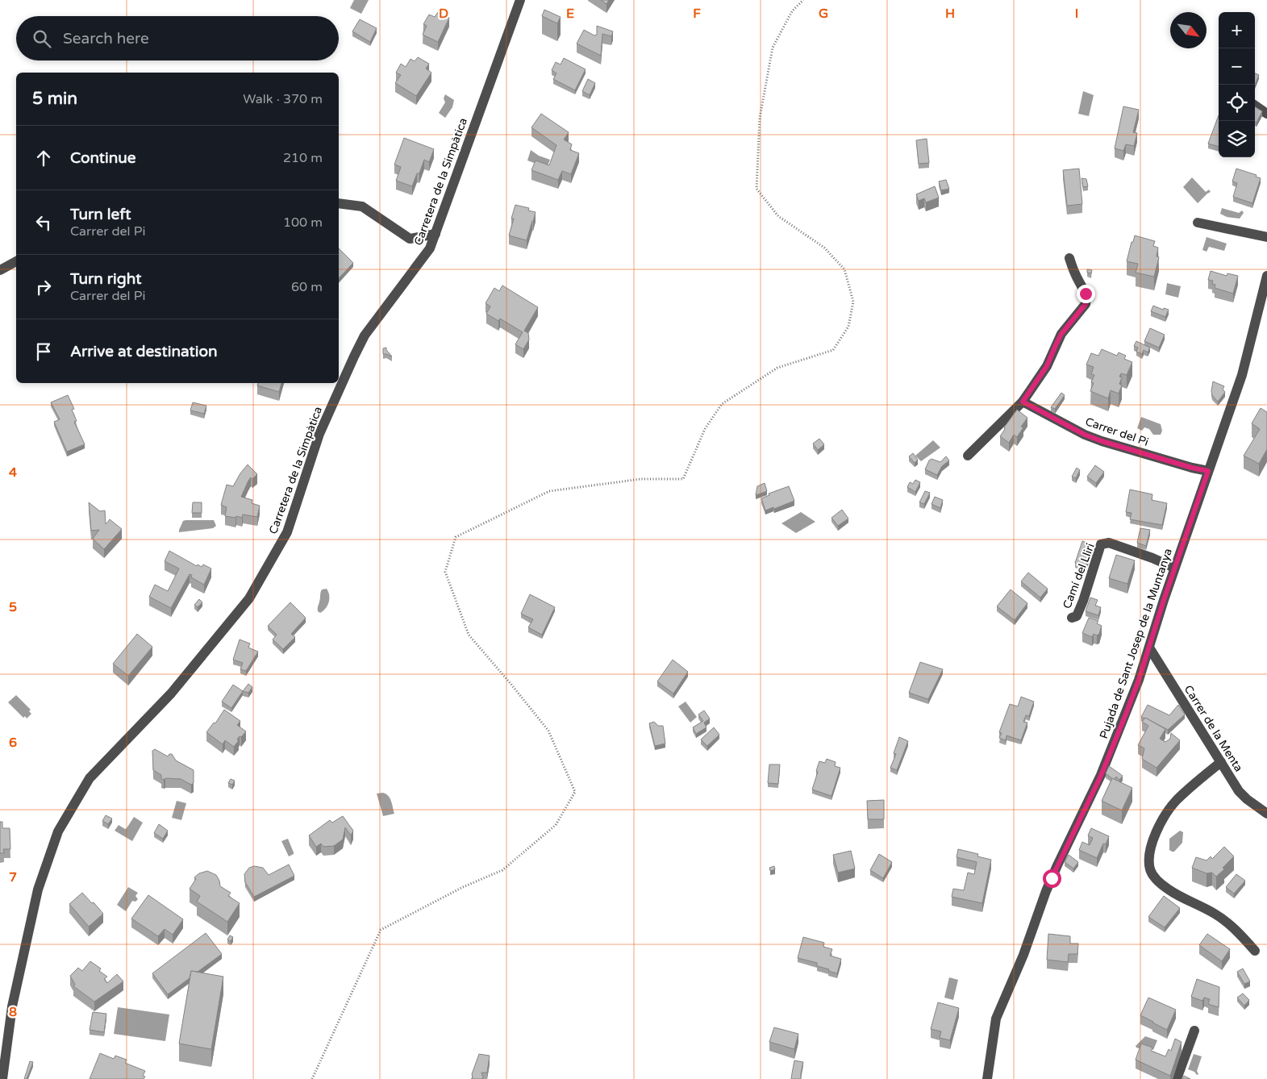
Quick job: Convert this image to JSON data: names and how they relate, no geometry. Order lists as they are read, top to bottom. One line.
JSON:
{"streets":{"street":["Carretera de la Simpàtica","Carrer del Pi","Camí del Lliri","Pujada de Sant Josep de la Muntanya","Carrer de la Menta"]},"crossings":[["Carrer del Pi","Pujada de Sant Josep de la Muntanya"],["Camí del Lliri","Pujada de Sant Josep de la Muntanya"],["Pujada de Sant Josep de la Muntanya","Carrer de la Menta"]],"north":"bottom right","page":{"map_buttons":["+","−"],"search":"Search here","heading":["5 min","Walk · 370 m"],"list":[["Continue","210 m"],["Turn left","Carrer del Pi","100 m"],["Turn right","Carrer del Pi","60 m"],"Arrive at destination"]},"grid":{"columns":["D","E","F","G","H","I"],"rows":["4","5","6","7","8"]}}
